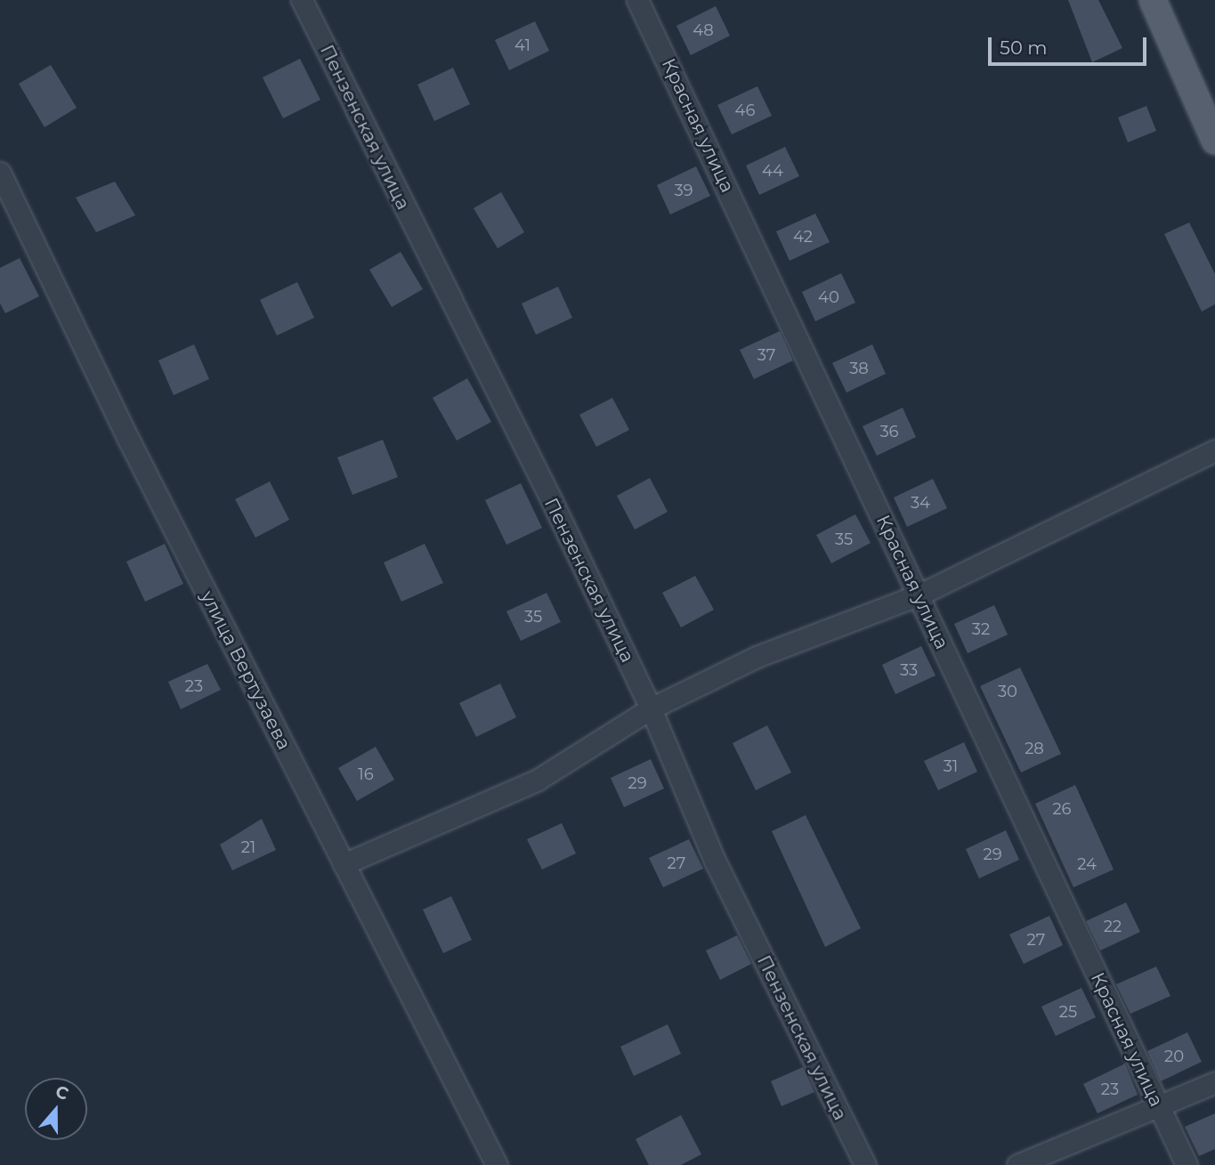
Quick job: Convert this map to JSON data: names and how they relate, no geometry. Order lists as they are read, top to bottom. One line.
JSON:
{"streets":{"street":["Красная улица","Пензенская улица","улица Вертузаева"]},"house_numbers":["48","41","46","44","39","42","40","37","38","36","34","35","35","32","33","23","30","28","31","16","29","26","21","29","27","24","22","27","25","20","23"],"scale_bar":"50 m","north":"top"}
